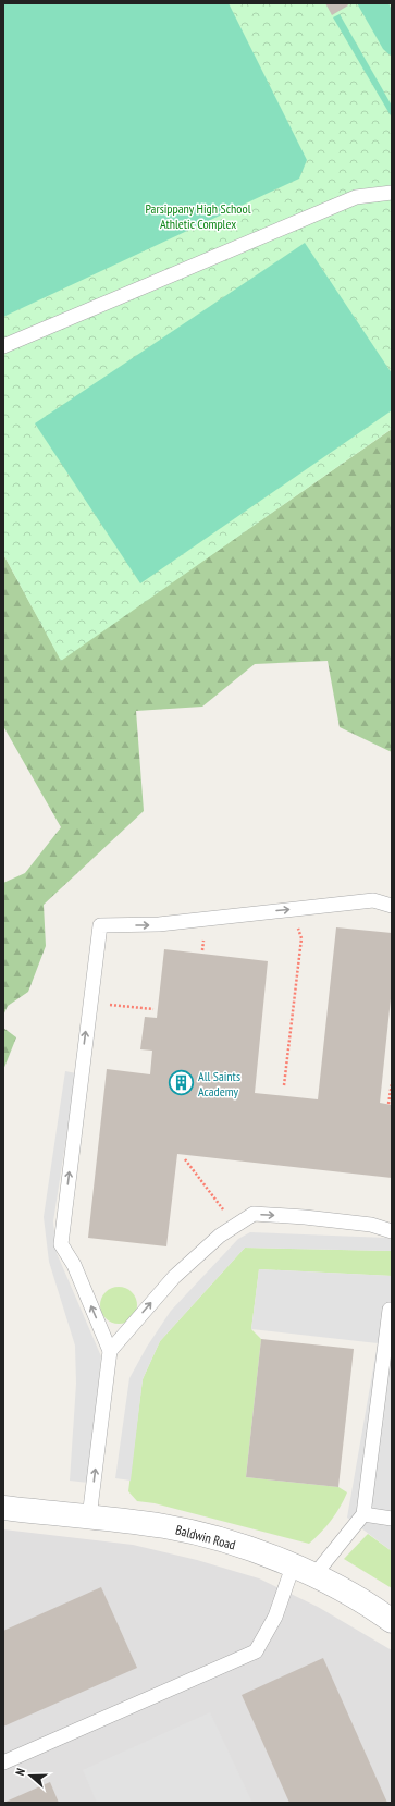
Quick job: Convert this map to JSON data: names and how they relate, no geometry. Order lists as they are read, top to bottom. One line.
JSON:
{"streets":{"street":["Baldwin Road"]},"parks":["Parsippany High School Athletic Complex"],"places":{"building":["All Saints Academy"]},"north":"left"}
